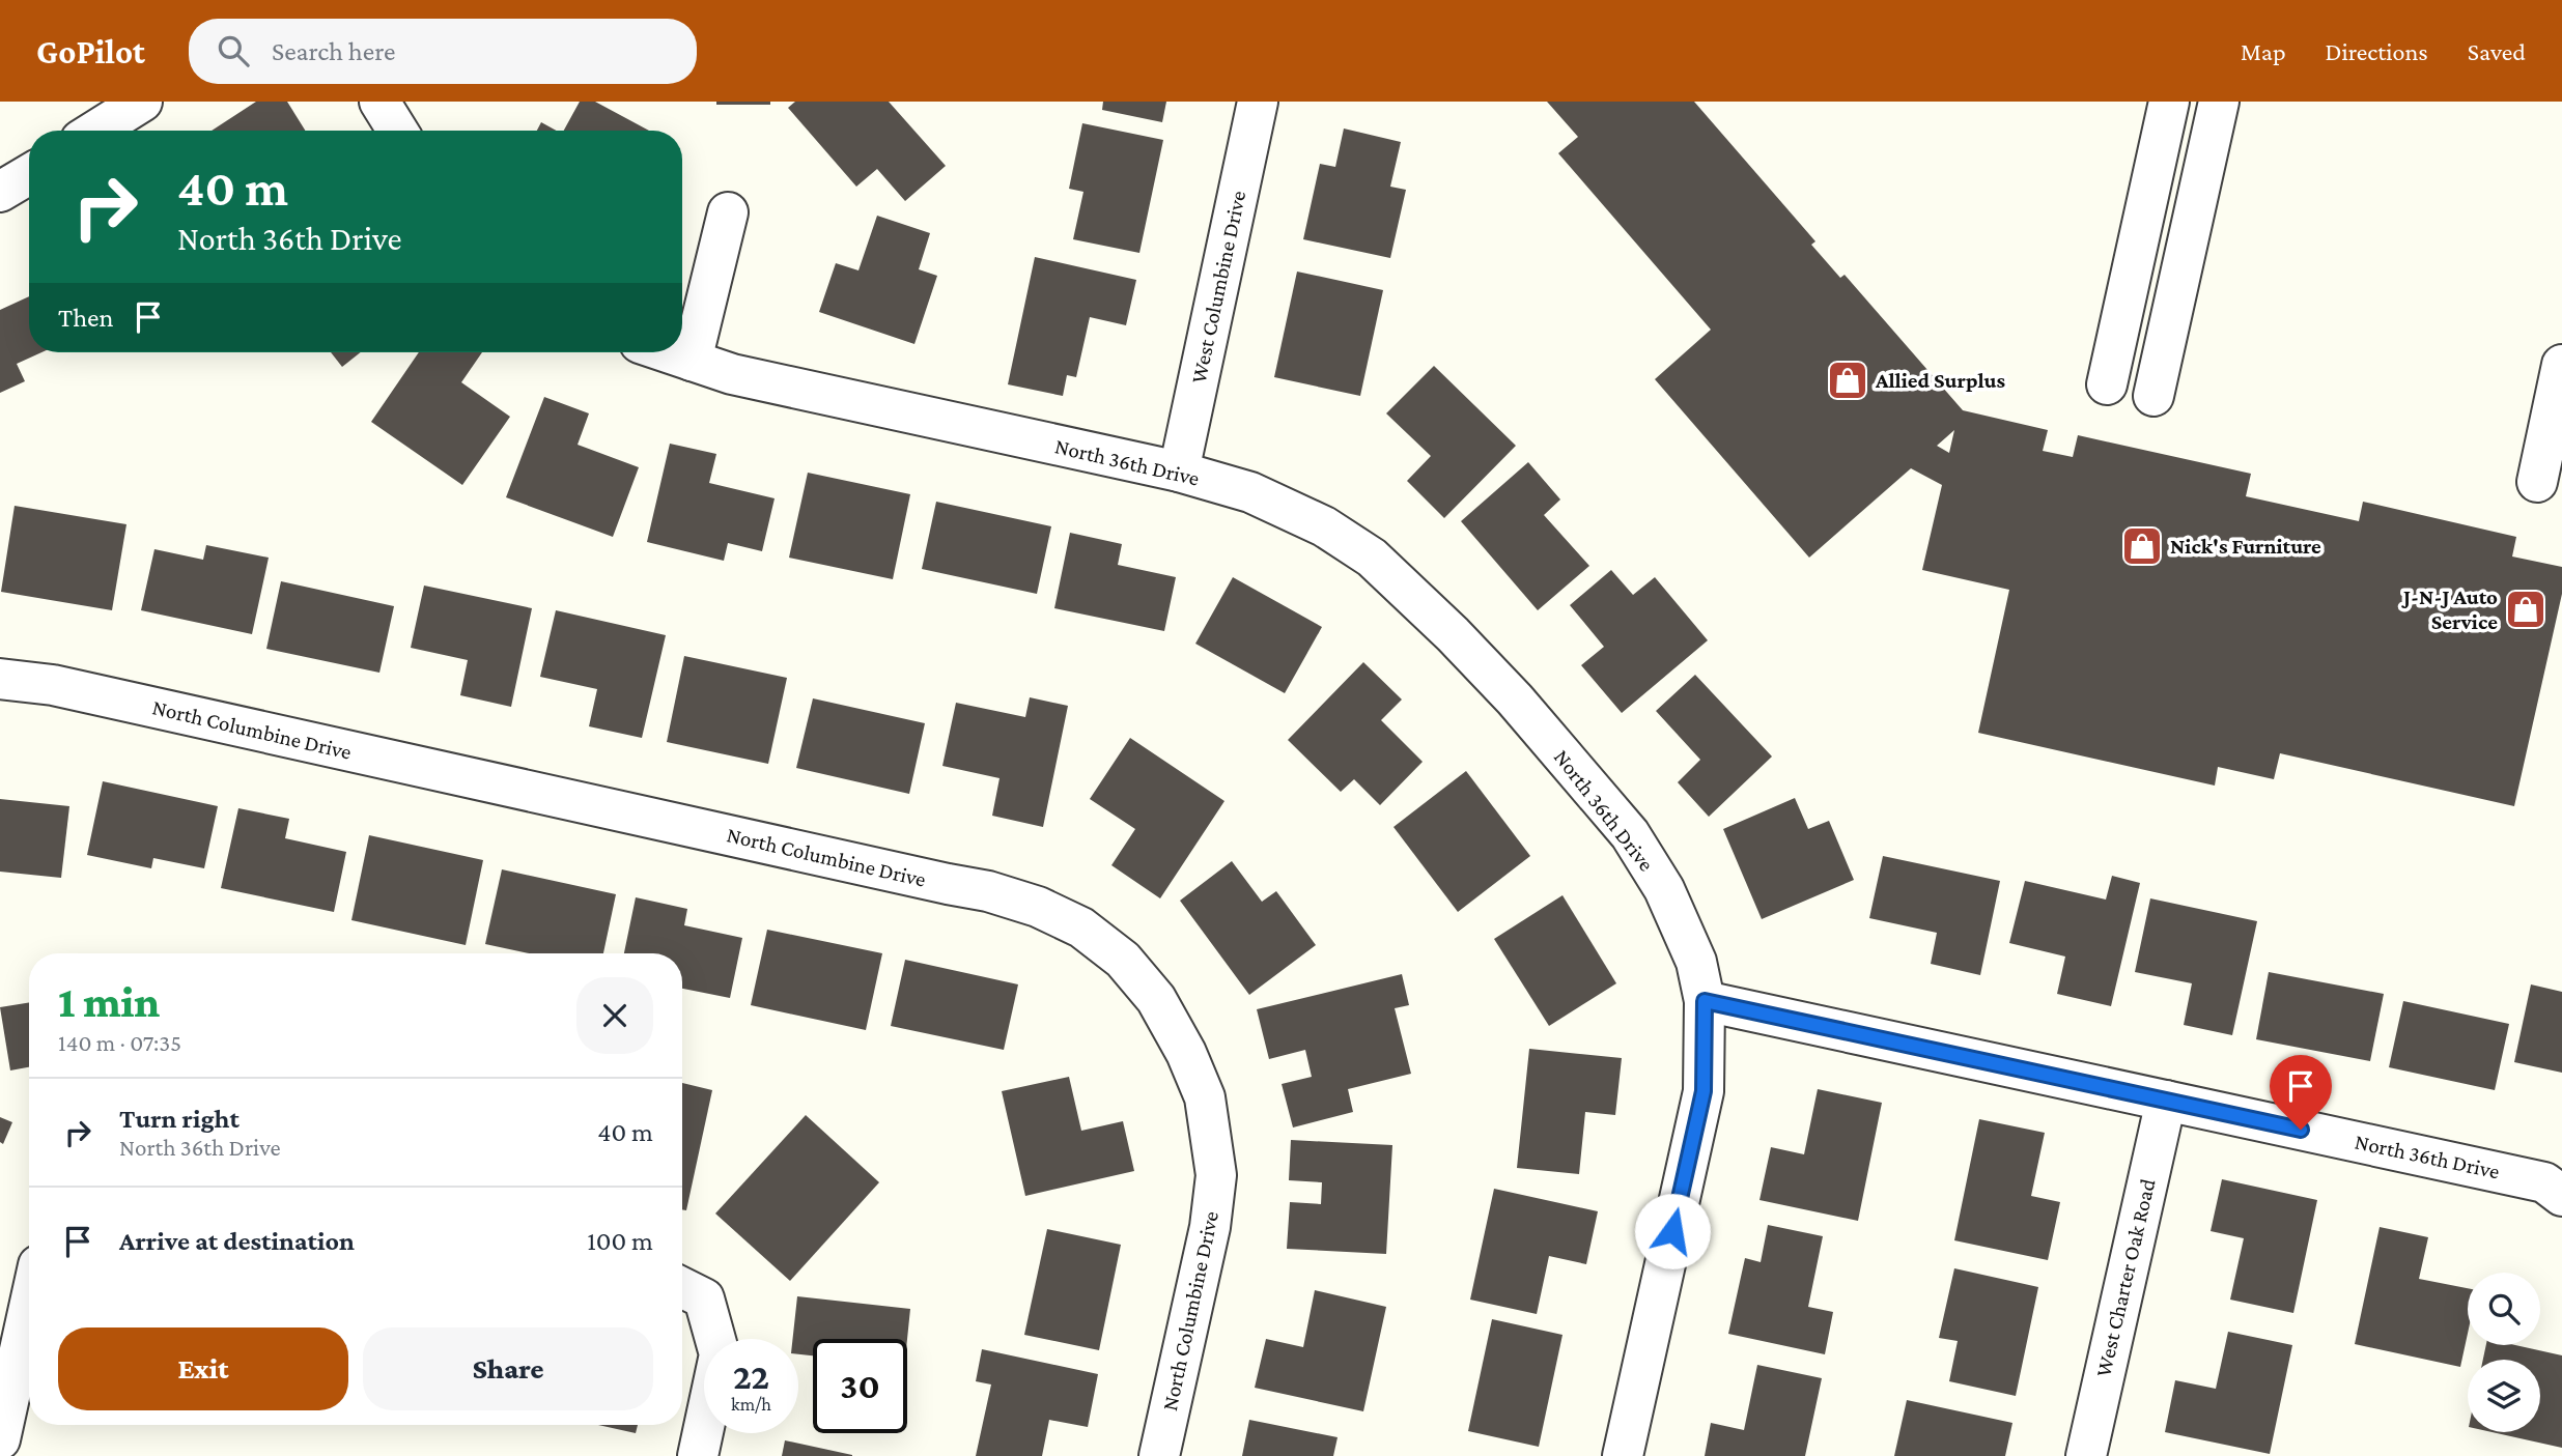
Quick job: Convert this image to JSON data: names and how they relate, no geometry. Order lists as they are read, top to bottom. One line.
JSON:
{"streets":{"street":["West Columbine Drive","North 36th Drive","North Columbine Drive","West Charter Oak Road"]},"crossings":[["West Columbine Drive","North 36th Drive"],["North 36th Drive","West Charter Oak Road"]],"places":{"shop":["Allied Surplus","Nick's Furniture","J-N-J Auto Service"]},"page":{"header":"GoPilot","search":"Search here","nav":["Map","Directions","Saved"],"turn":["40 m","North 36th Drive"],"then":"Then","heading":["1 min","140 m · 07:35"],"list":[{"name":"Turn right","note":"North 36th Drive","value":"40 m"},{"name":"Arrive at destination","value":"100 m"}],"buttons":["Exit","Share"],"speed":"22 km/h","limit":"30"}}
